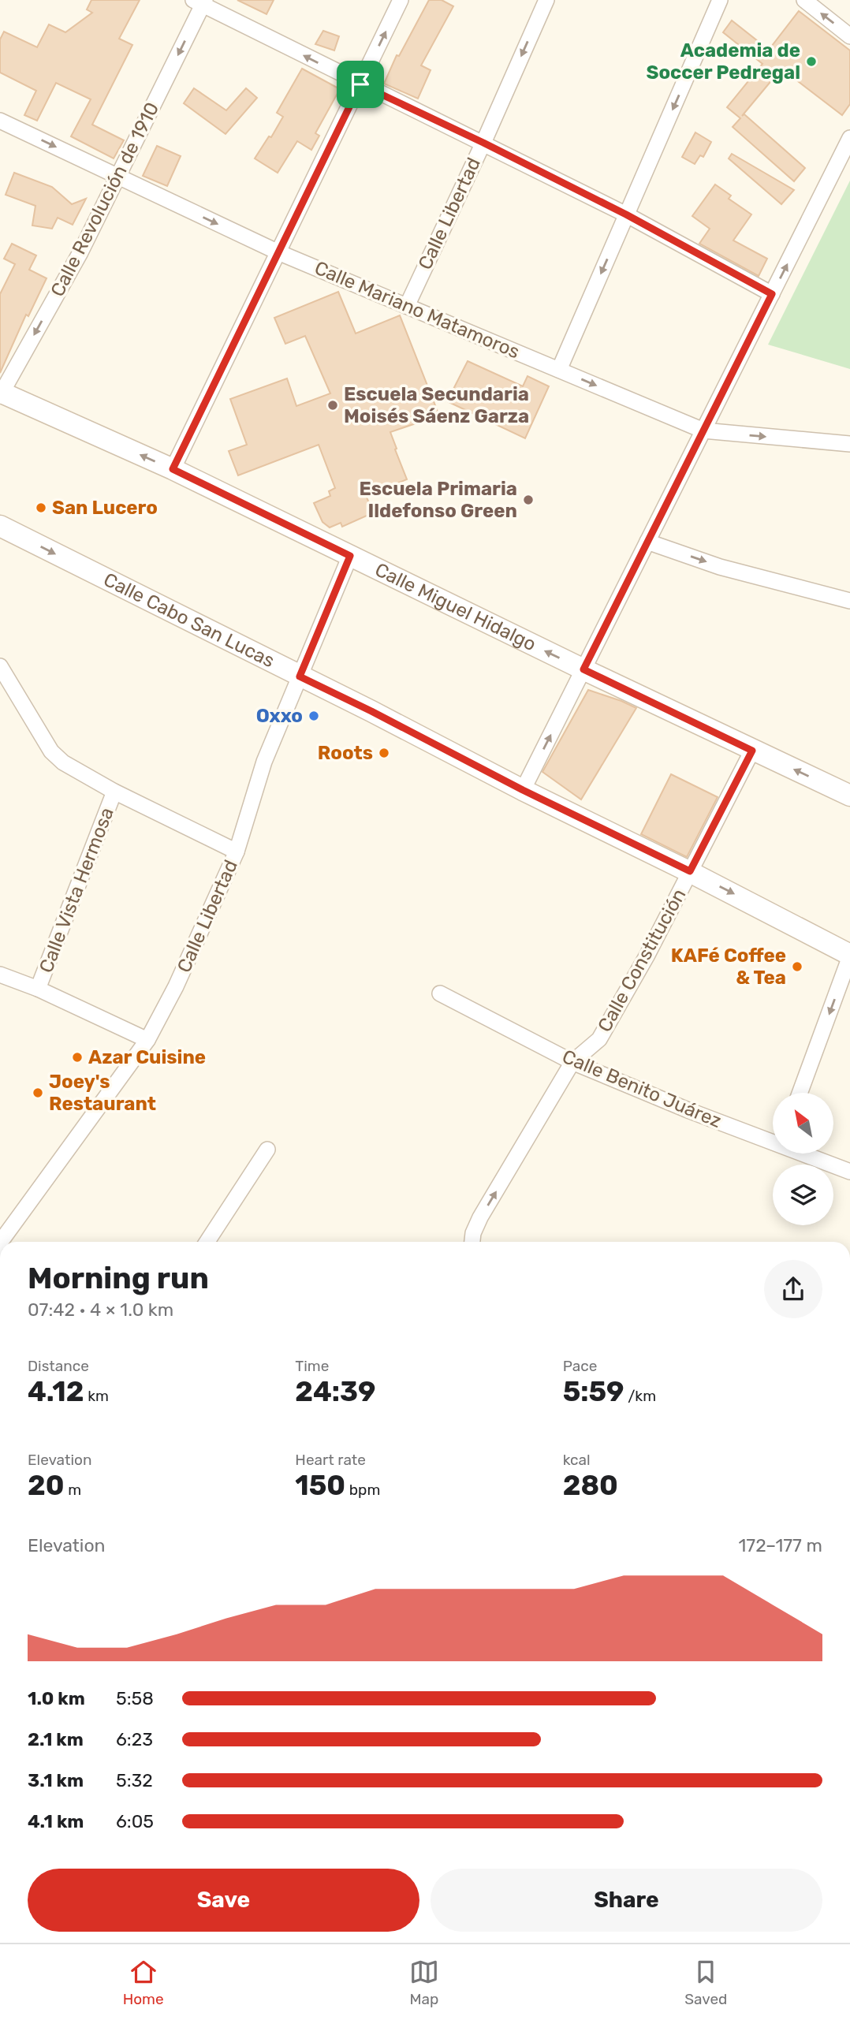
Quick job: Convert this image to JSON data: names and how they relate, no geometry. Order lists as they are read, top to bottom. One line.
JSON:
{"streets":{"main road":["Calle Miguel Hidalgo","Calle Cabo San Lucas"],"street":["Calle Revolución de 1910","Calle Libertad","Calle Mariano Matamoros","Calle Vista Hermosa","Calle Constitución","Calle Benito Juárez"]},"crossings":[["Calle Revolución de 1910","Calle Mariano Matamoros"],["Calle Revolución de 1910","Calle Miguel Hidalgo"],["Calle Libertad","Calle Mariano Matamoros"],["Calle Libertad","Calle Miguel Hidalgo"],["Calle Libertad","Calle Cabo San Lucas"],["Calle Miguel Hidalgo","Calle Constitución"],["Calle Cabo San Lucas","Calle Constitución"],["Calle Constitución","Calle Benito Juárez"]],"one_way":["Calle Revolución de 1910","Calle Mariano Matamoros","Calle Miguel Hidalgo","Calle Cabo San Lucas","Calle Constitución"],"places":["Academia de Soccer Pedregal","Escuela Secundaria Moisés Sáenz Garza","Escuela Primaria Ildefonso Green","San Lucero","Oxxo","Roots","KAFé Coffee & Tea","Azar Cuisine","Joey's Restaurant"],"north":"top left","page":{"heading":["Morning run","07:42 · 4 × 1.0 km"],"stats":[["Distance","4.12 km"],["Time","24:39"],["Pace","5:59 /km"],["Elevation","20 m"],["Heart rate","150 bpm"],["kcal","280"]],"chart":["Elevation","172–177 m"],"list":[{"name":"1.0 km","note":"5:58"},{"name":"2.1 km","note":"6:23"},{"name":"3.1 km","note":"5:32"},{"name":"4.1 km","note":"6:05"}],"buttons":["Save","Share"],"tabs":["Home","Map","Saved"]}}
